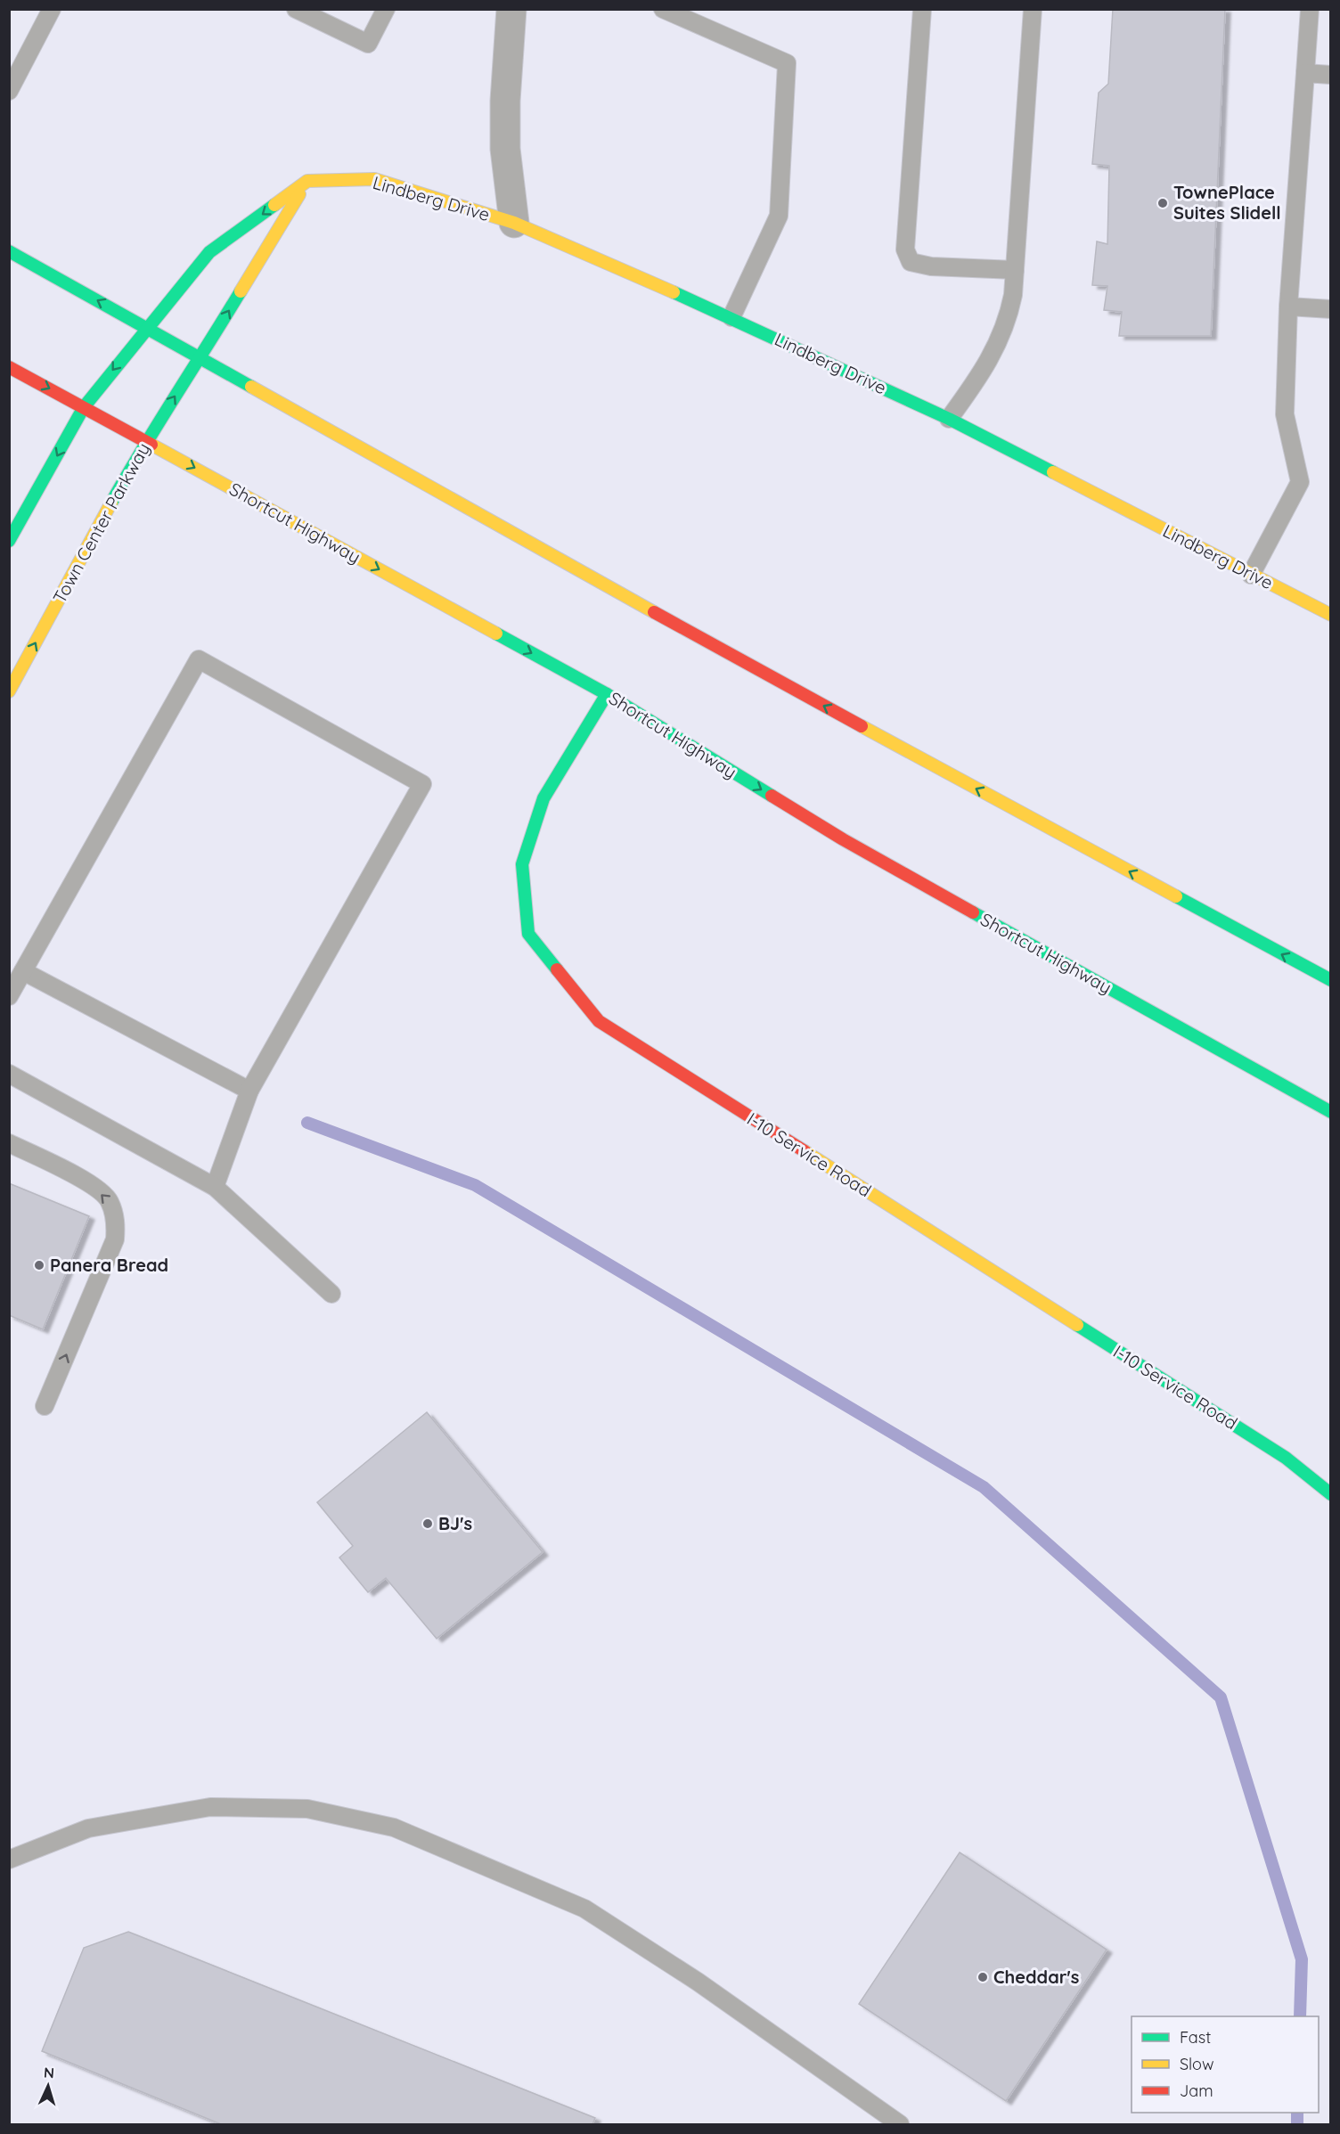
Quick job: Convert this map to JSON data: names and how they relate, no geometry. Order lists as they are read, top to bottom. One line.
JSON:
{"streets":{"street":["Lindberg Drive","Town Center Parkway","Shortcut Highway","I-10 Service Road"]},"crossings":[["Town Center Parkway","Shortcut Highway"],["Shortcut Highway","I-10 Service Road"]],"places":["TownePlace Suites Slidell","Panera Bread","BJ's","Cheddar's"],"legend":["Fast","Slow","Jam"],"north":"top"}
